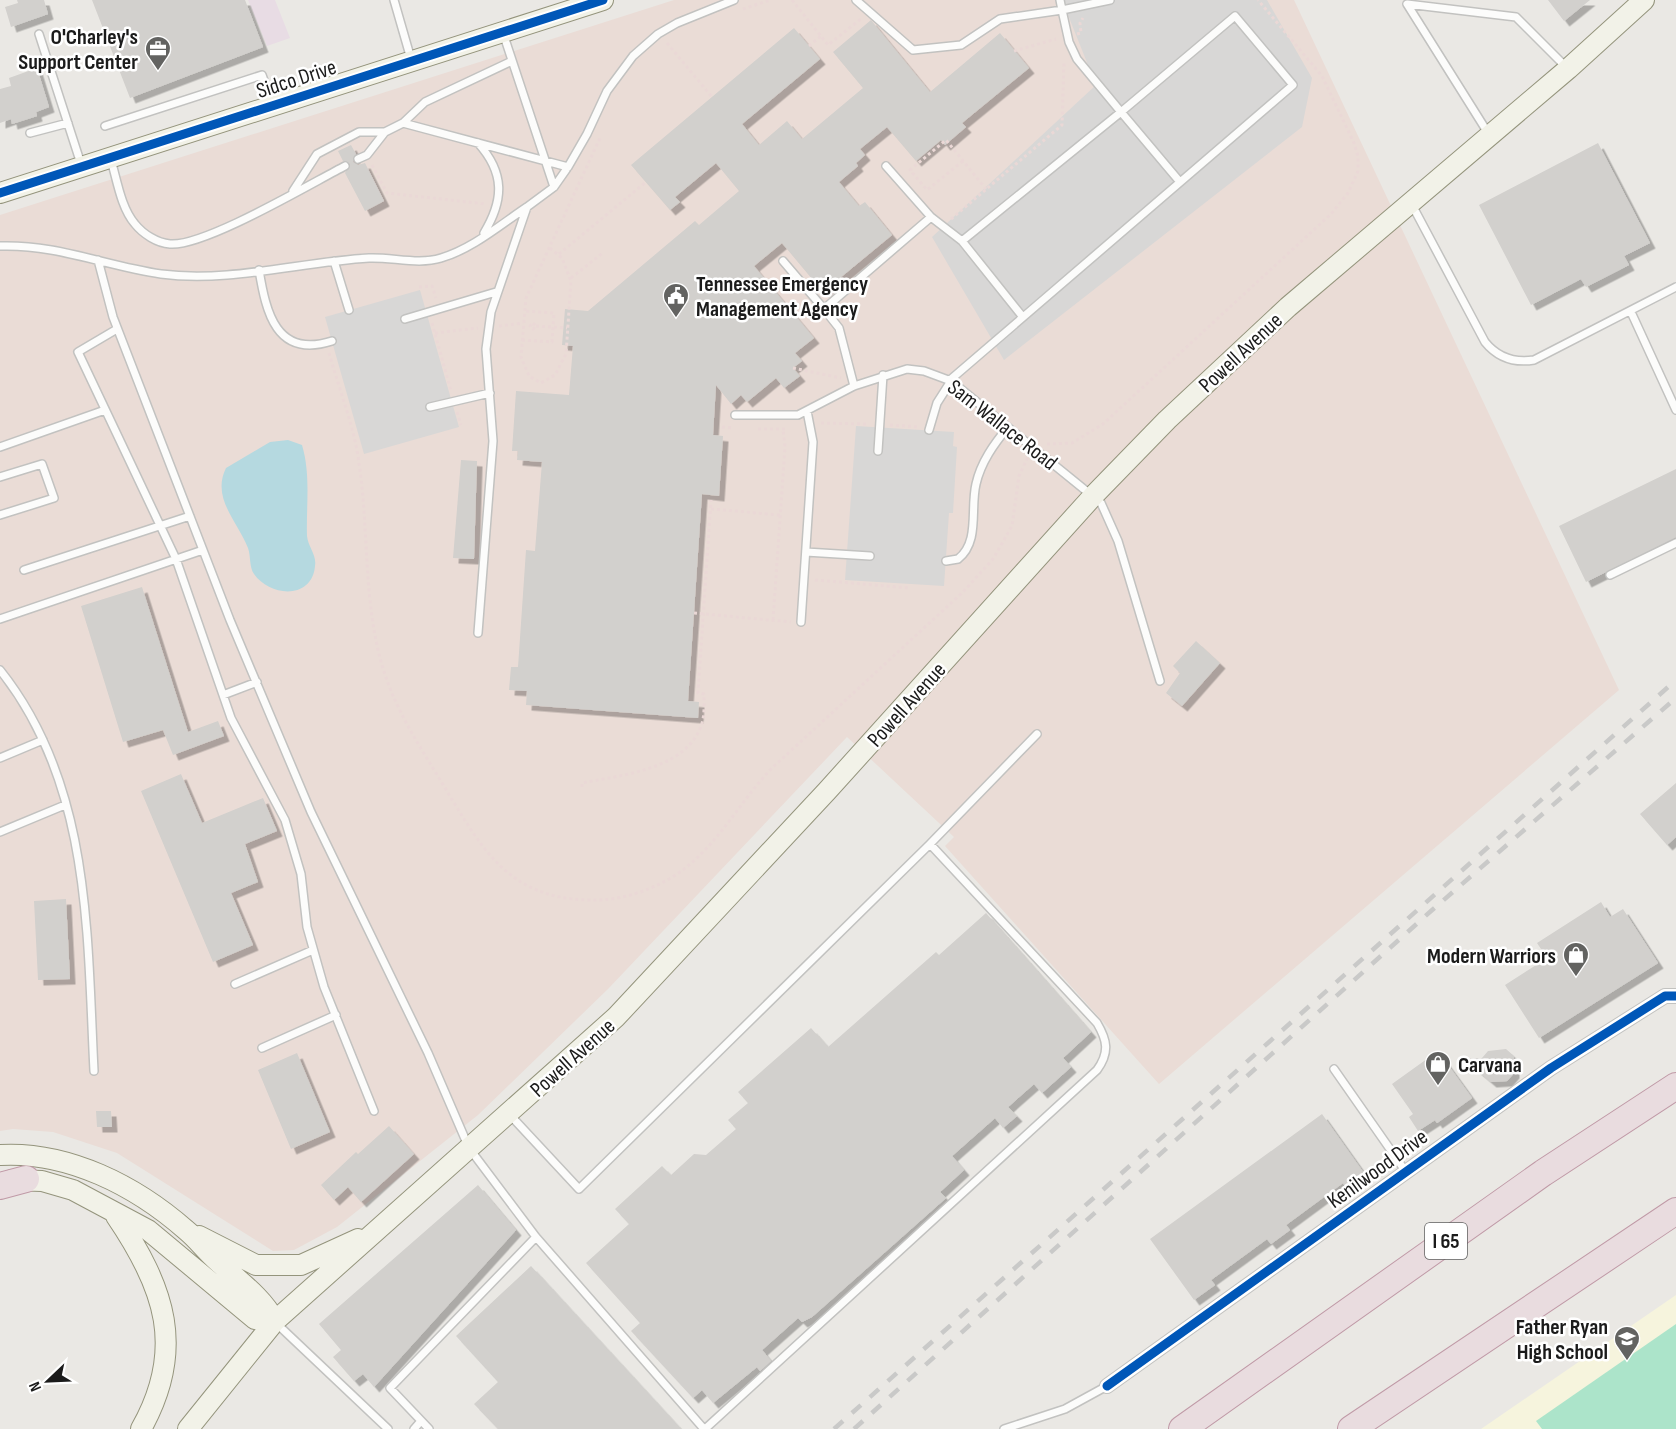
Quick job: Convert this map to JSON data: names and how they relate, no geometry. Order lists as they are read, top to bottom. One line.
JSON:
{"streets":{"highway":["I 65"],"main road":["Sidco Drive","Powell Avenue"],"street":["Kenilwood Drive"],"lane":["Sam Wallace Road"]},"crossings":[["Powell Avenue","Sam Wallace Road"]],"places":{"office":["O'Charley's Support Center"],"public building":["Tennessee Emergency Management Agency"],"shop":["Modern Warriors","Carvana"],"school or university":["Father Ryan High School"]},"north":"bottom left"}
